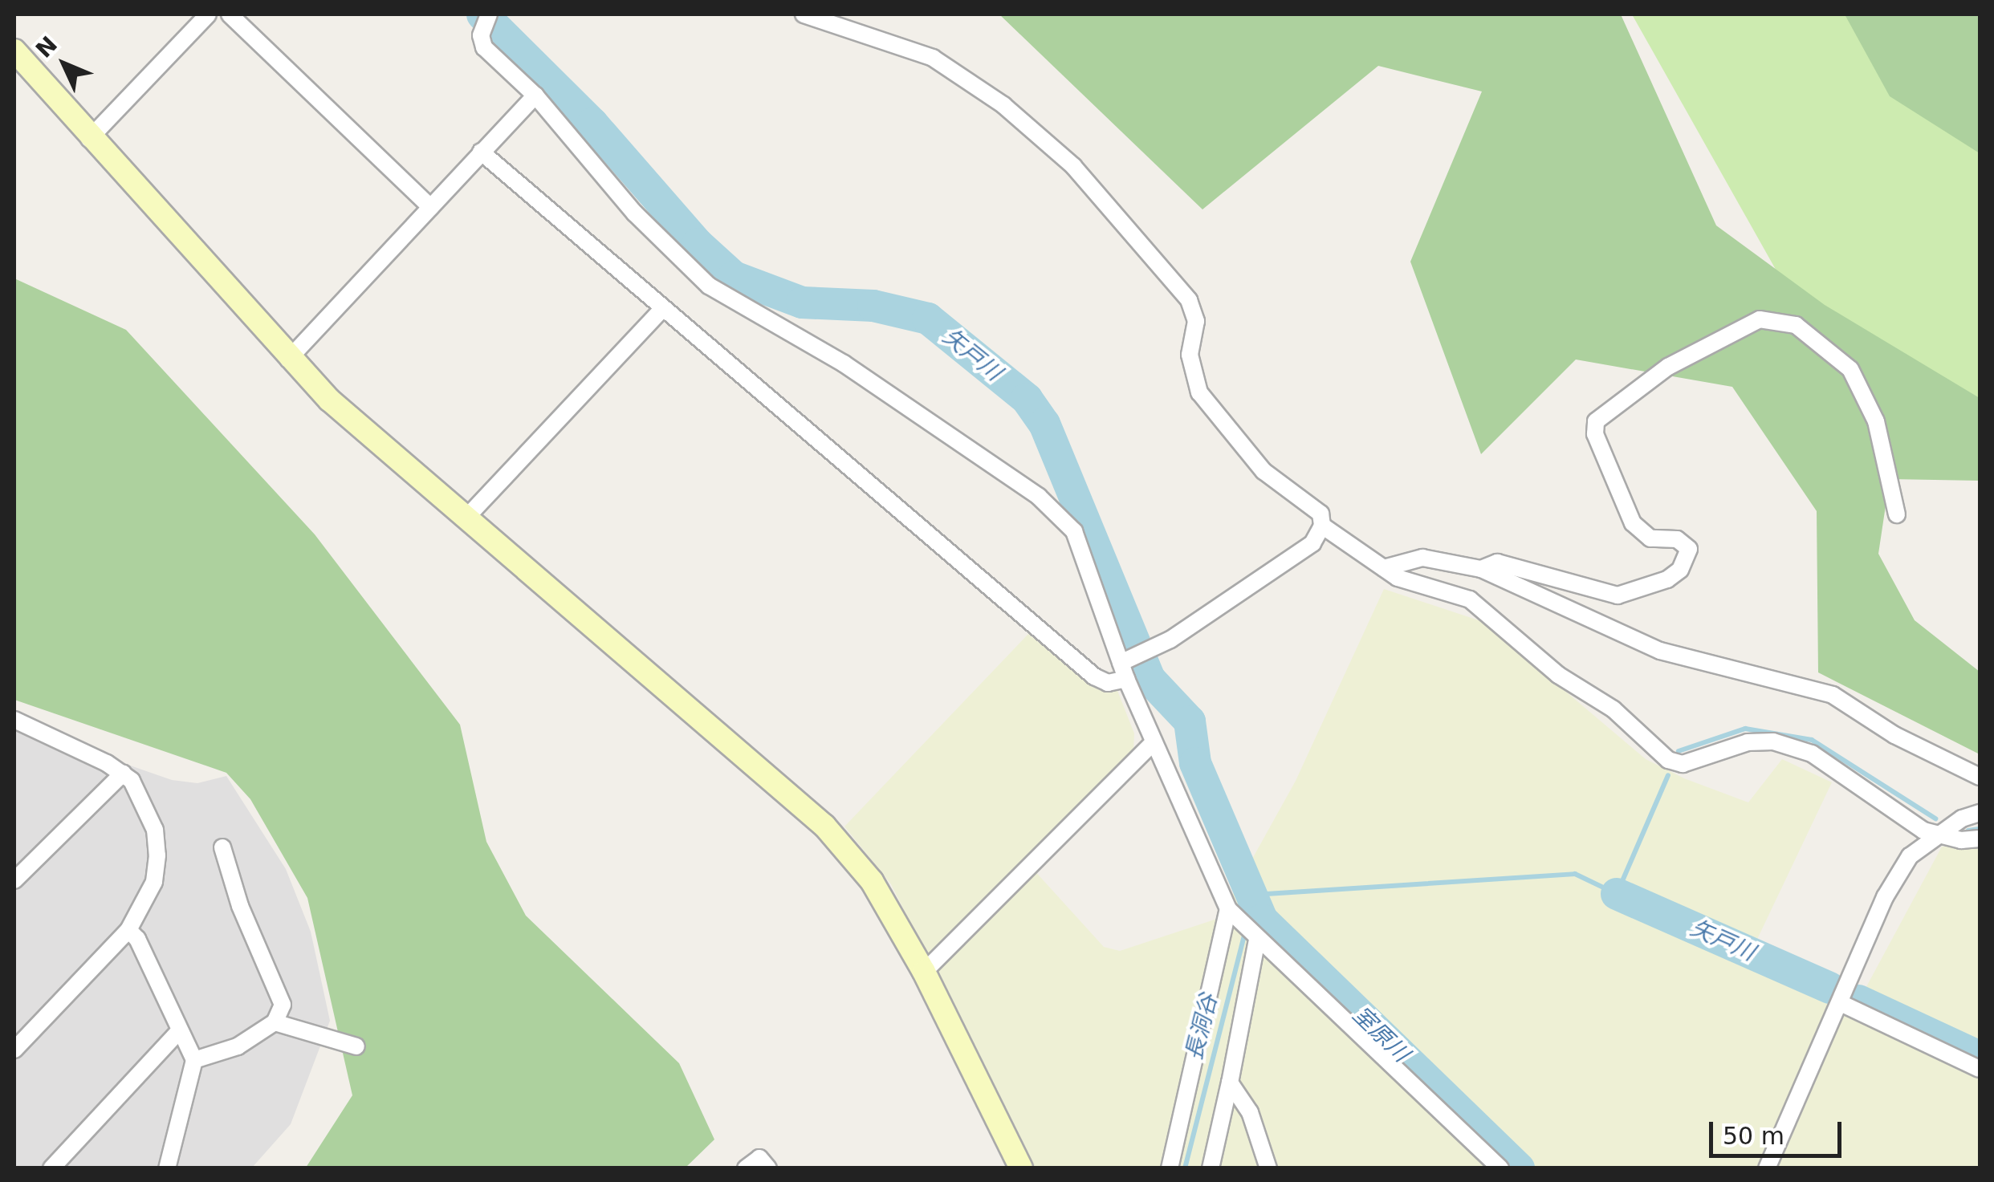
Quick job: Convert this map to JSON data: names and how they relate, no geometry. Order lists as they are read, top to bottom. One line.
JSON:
{"water":["矢戸川","長洞谷","室原川"],"scale_bar":"50 m","north":"top left"}
